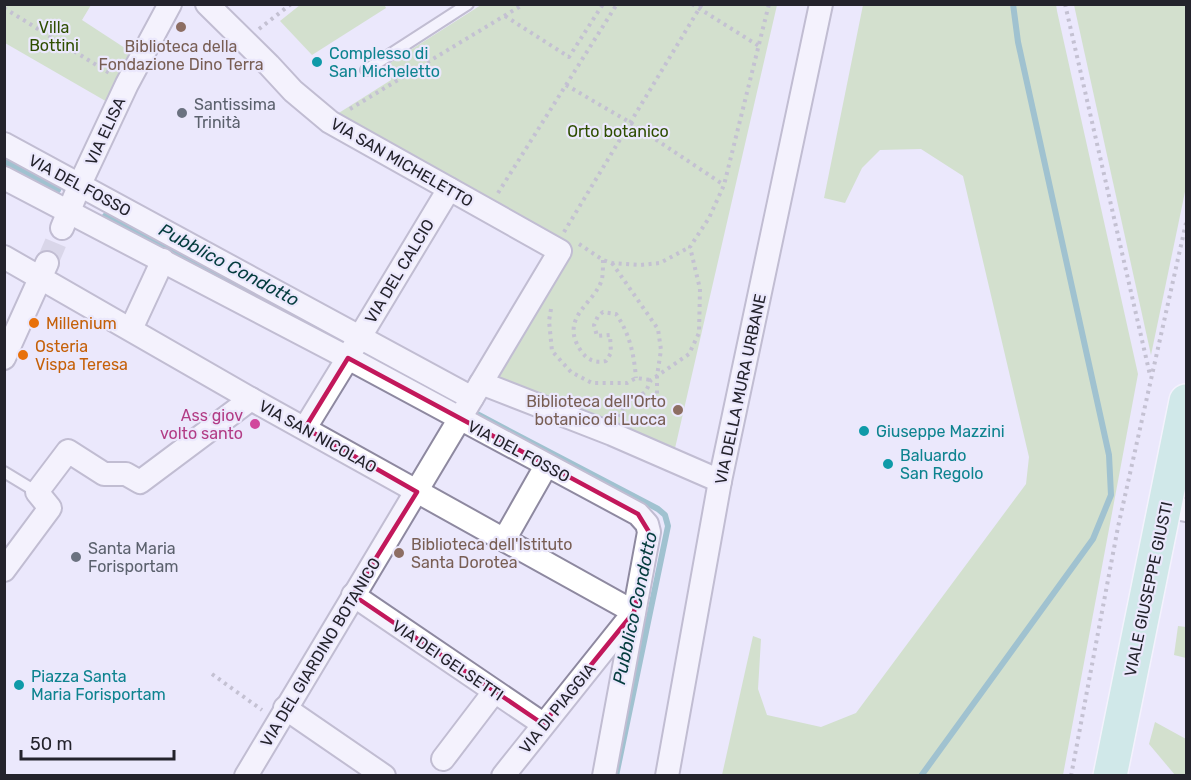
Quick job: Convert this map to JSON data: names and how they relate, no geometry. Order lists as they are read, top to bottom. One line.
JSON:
{"streets":{"main road":["VIALE GIUSEPPE GIUSTI"],"street":["VIA ELISA","VIA SAN MICHELETTO","VIA DEL FOSSO","VIA DEL CALCIO","VIA DELLA MURA URBANE","VIA SAN NICOLAO","VIA DEL GIARDINO BOTANICO","VIA DEI GELSETTI","VIA DI PIAGGIA"]},"crossings":[["VIA ELISA","VIA DEL FOSSO"],["VIA SAN MICHELETTO","VIA DEL CALCIO"],["VIA SAN MICHELETTO","VIA DEL GIARDINO BOTANICO"],["VIA DEL FOSSO","VIA DEL CALCIO"],["VIA DEL FOSSO","VIA SAN NICOLAO"],["VIA DEL FOSSO","VIA DEL GIARDINO BOTANICO"],["VIA DEL FOSSO","VIA DI PIAGGIA"],["VIA DEL CALCIO","VIA SAN NICOLAO"],["VIA SAN NICOLAO","VIA DEL GIARDINO BOTANICO"],["VIA SAN NICOLAO","VIA DI PIAGGIA"],["VIA DEL GIARDINO BOTANICO","VIA DEI GELSETTI"],["VIA DEI GELSETTI","VIA DI PIAGGIA"]],"water":["Pubblico Condotto"],"parks":["Villa Bottini","Orto botanico"],"places":["Biblioteca della Fondazione Dino Terra","Complesso di San Micheletto","Santissima Trinità","Millenium","Osteria Vispa Teresa","Biblioteca dell'Orto botanico di Lucca","Ass giov volto santo","Giuseppe Mazzini","Baluardo San Regolo","Biblioteca dell'Istituto Santa Dorotea","Santa Maria Forisportam","Piazza Santa Maria Forisportam"],"scale_bar":"50 m"}
